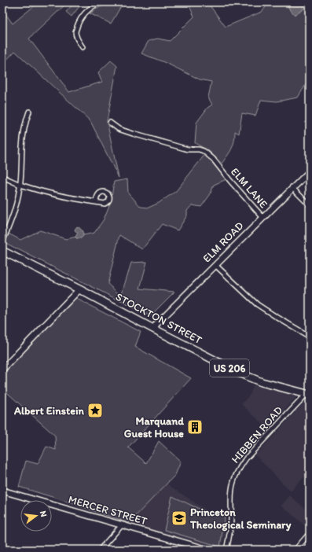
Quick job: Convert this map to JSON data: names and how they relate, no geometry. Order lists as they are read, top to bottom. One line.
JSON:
{"streets":{"highway":["STOCKTON STREET","US 206"],"street":["ELM LANE","ELM ROAD","HIBBEN ROAD","MERCER STREET"]},"crossings":[["ELM LANE","ELM ROAD"],["ELM ROAD","STOCKTON STREET"],["STOCKTON STREET","HIBBEN ROAD"]],"places":{"place":["Albert Einstein"],"building":["Marquand Guest House"],"school or university":["Princeton Theological Seminary"]},"north":"right"}
